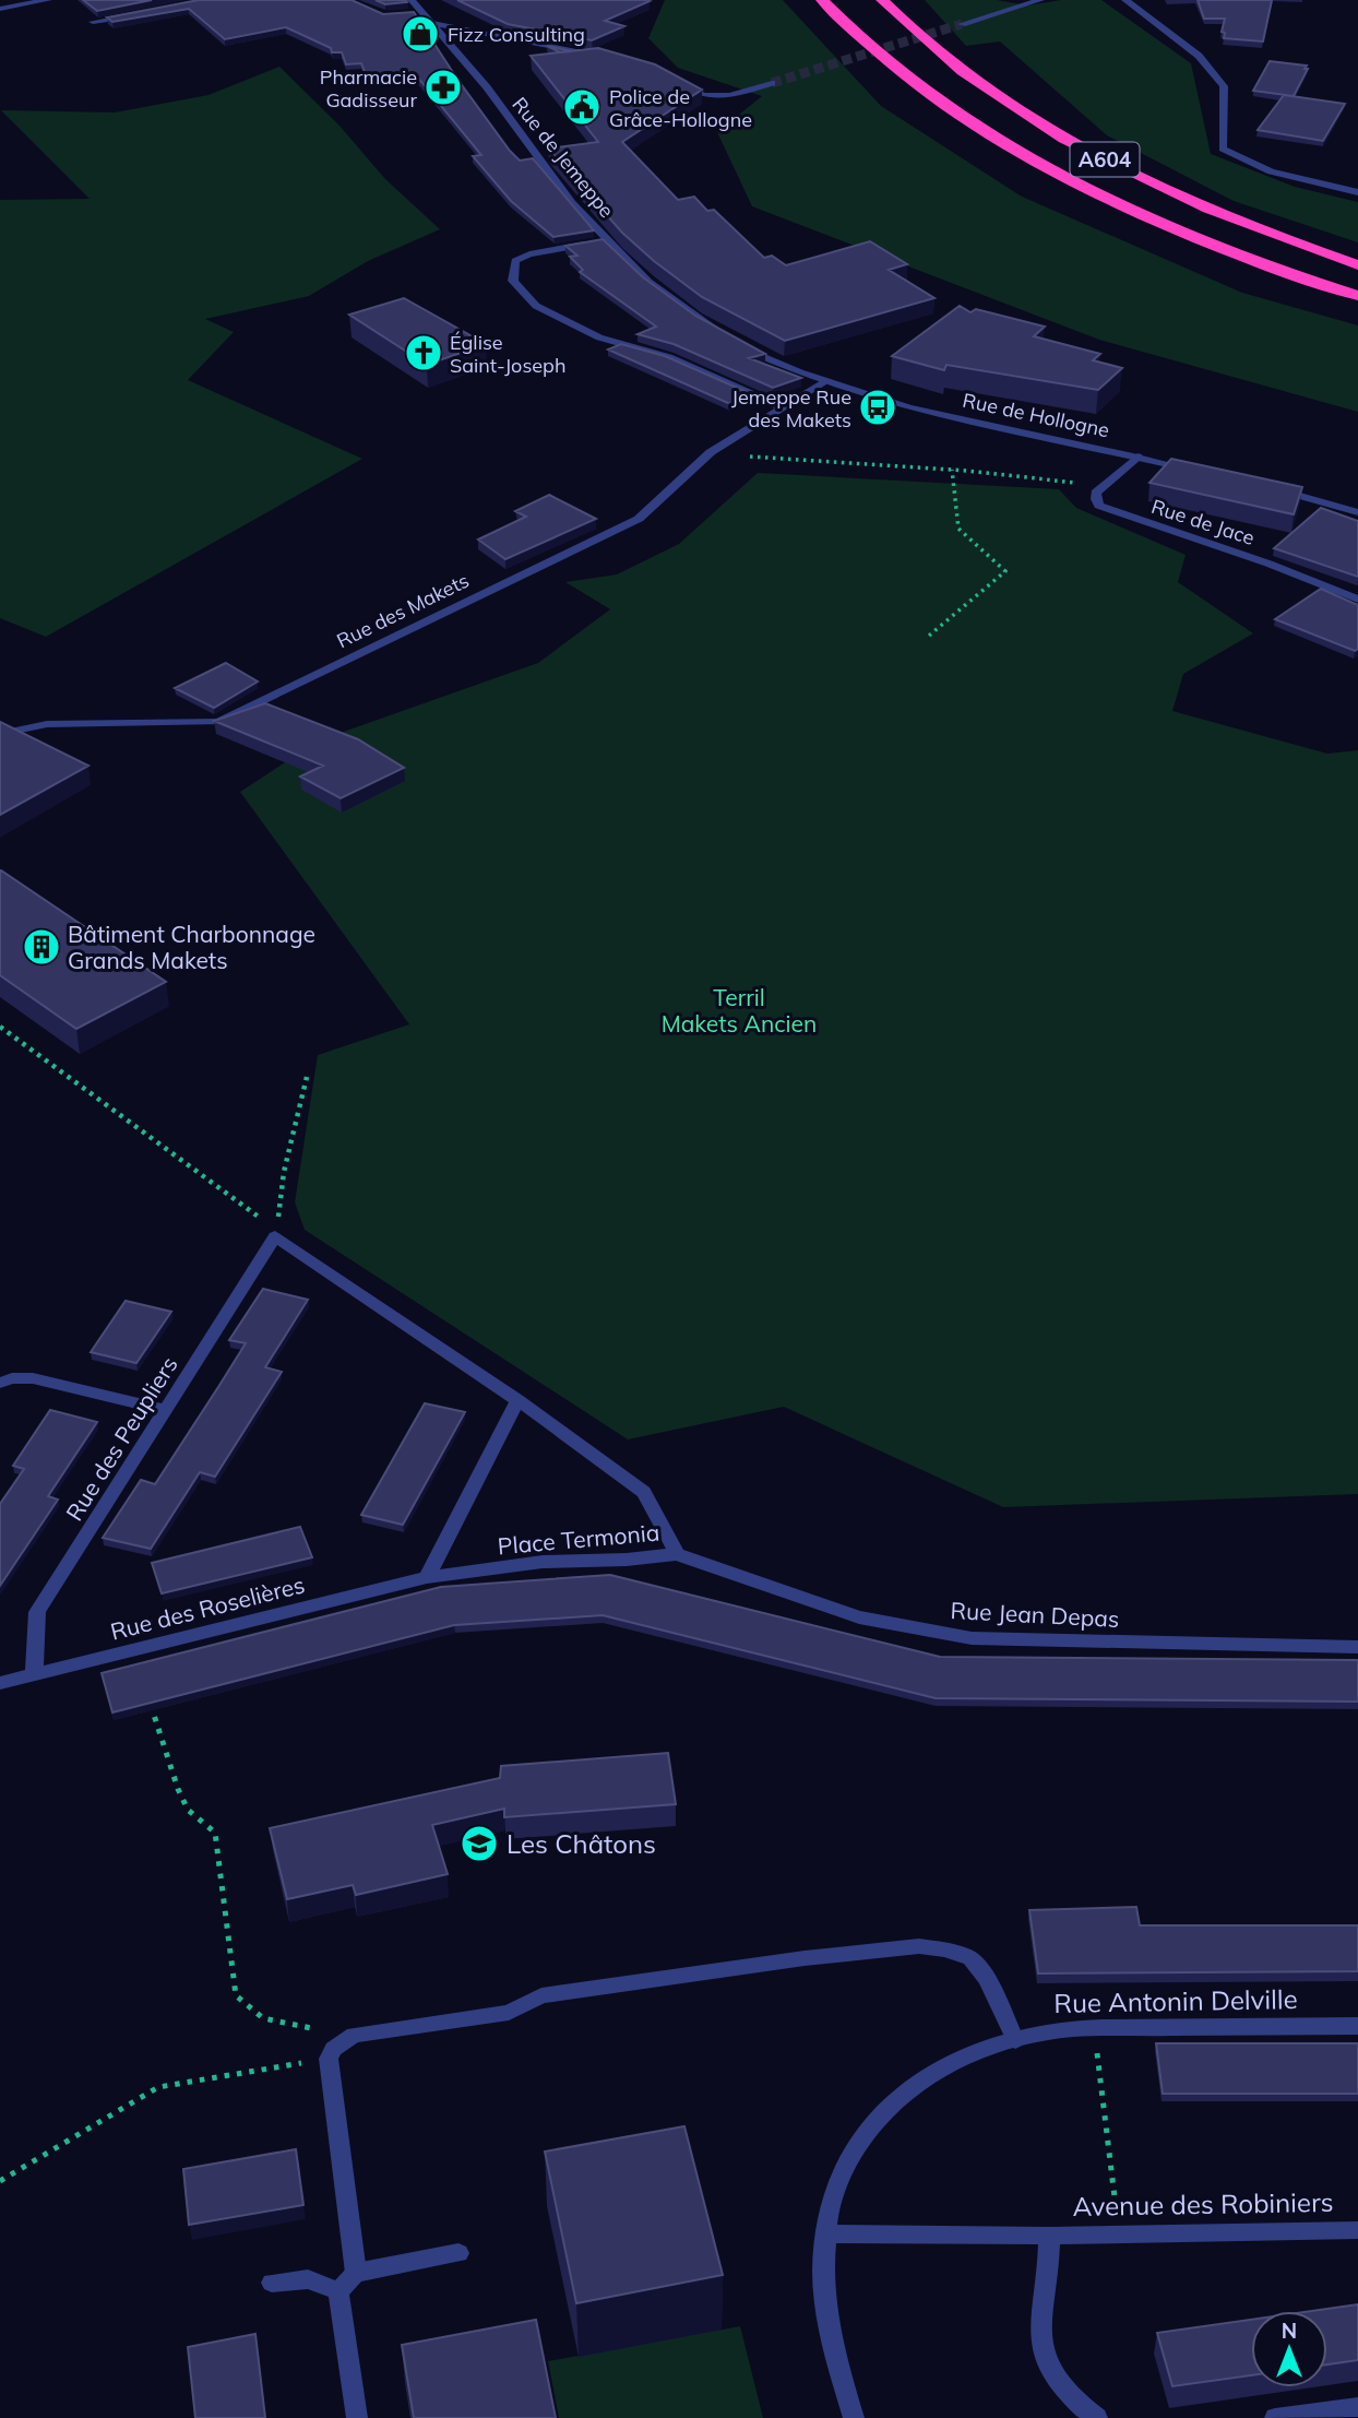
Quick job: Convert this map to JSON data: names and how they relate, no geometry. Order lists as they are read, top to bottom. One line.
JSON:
{"streets":{"highway":["A604"],"street":["Rue de Jemeppe","Rue de Hollogne","Rue de Jace","Rue des Makets","Rue des Peupliers","Place Termonia","Rue des Roselières","Rue Jean Depas","Rue Antonin Delville","Avenue des Robiniers"]},"crossings":[["Rue de Hollogne","Rue des Makets"],["Rue des Peupliers","Rue des Roselières"],["Place Termonia","Rue des Roselières"],["Place Termonia","Rue Jean Depas"],["Rue Antonin Delville","Avenue des Robiniers"]],"parks":["Terril Makets Ancien"],"places":{"shop":["Fizz Consulting"],"pharmacy":["Pharmacie Gadisseur"],"public building":["Police de Grâce-Hollogne"],"church":["Église Saint-Joseph"],"bus stop":["Jemeppe Rue des Makets"],"building":["Bâtiment Charbonnage Grands Makets"],"school or university":["Les Châtons"]},"north":"top"}
